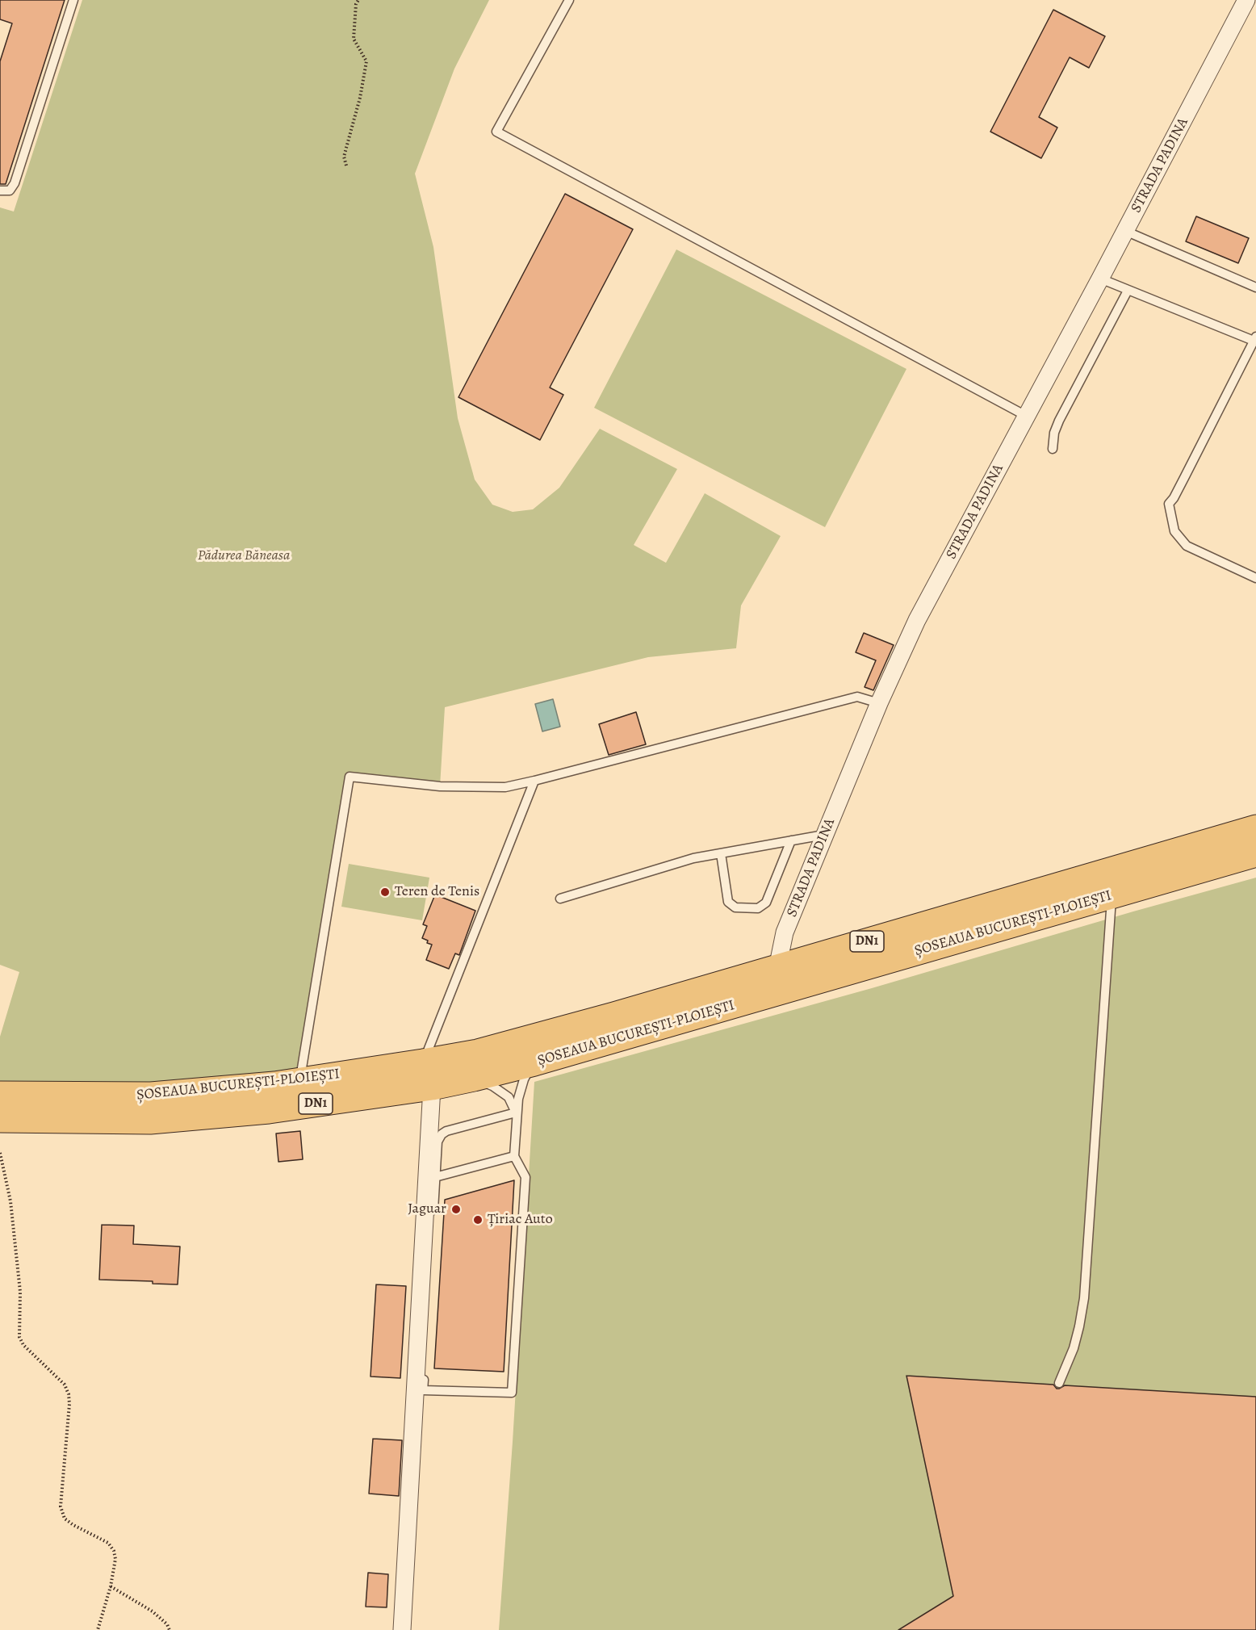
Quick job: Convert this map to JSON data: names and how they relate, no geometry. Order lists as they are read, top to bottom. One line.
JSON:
{"streets":{"highway":["ȘOSEAUA BUCUREȘTI-PLOIEȘTI","DN1"],"street":["STRADA PADINA"]},"crossings":[["STRADA PADINA","ȘOSEAUA BUCUREȘTI-PLOIEȘTI"]],"parks":["Pădurea Băneasa"],"places":["Teren de Tenis","Jaguar","Țiriac Auto"]}
